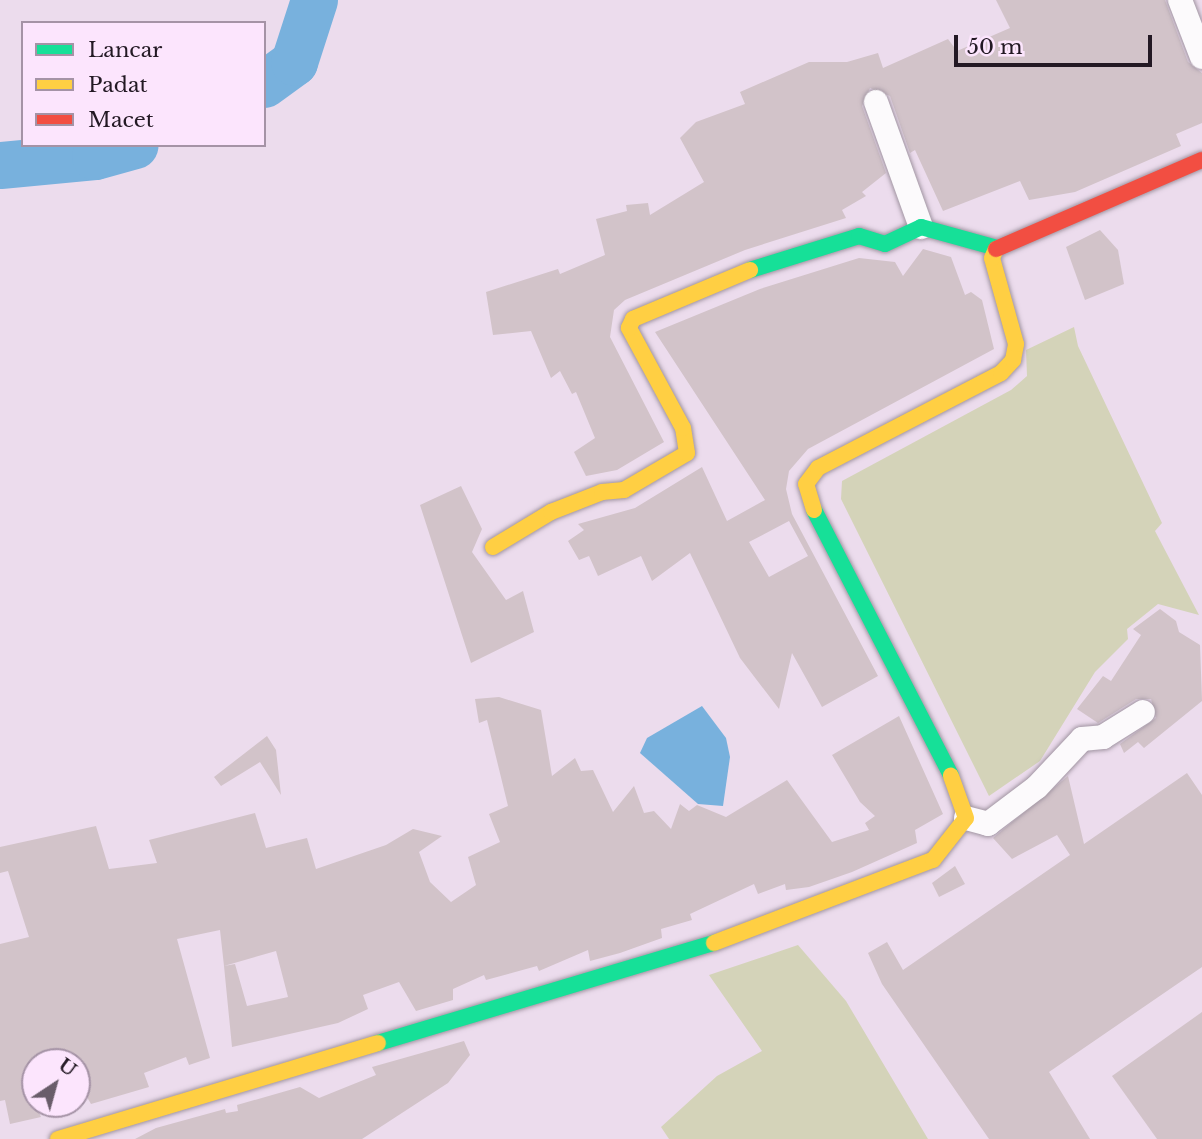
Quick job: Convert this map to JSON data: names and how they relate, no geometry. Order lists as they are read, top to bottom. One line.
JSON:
{"legend":["Lancar","Padat","Macet"],"scale_bar":"50 m","north":"top right"}
